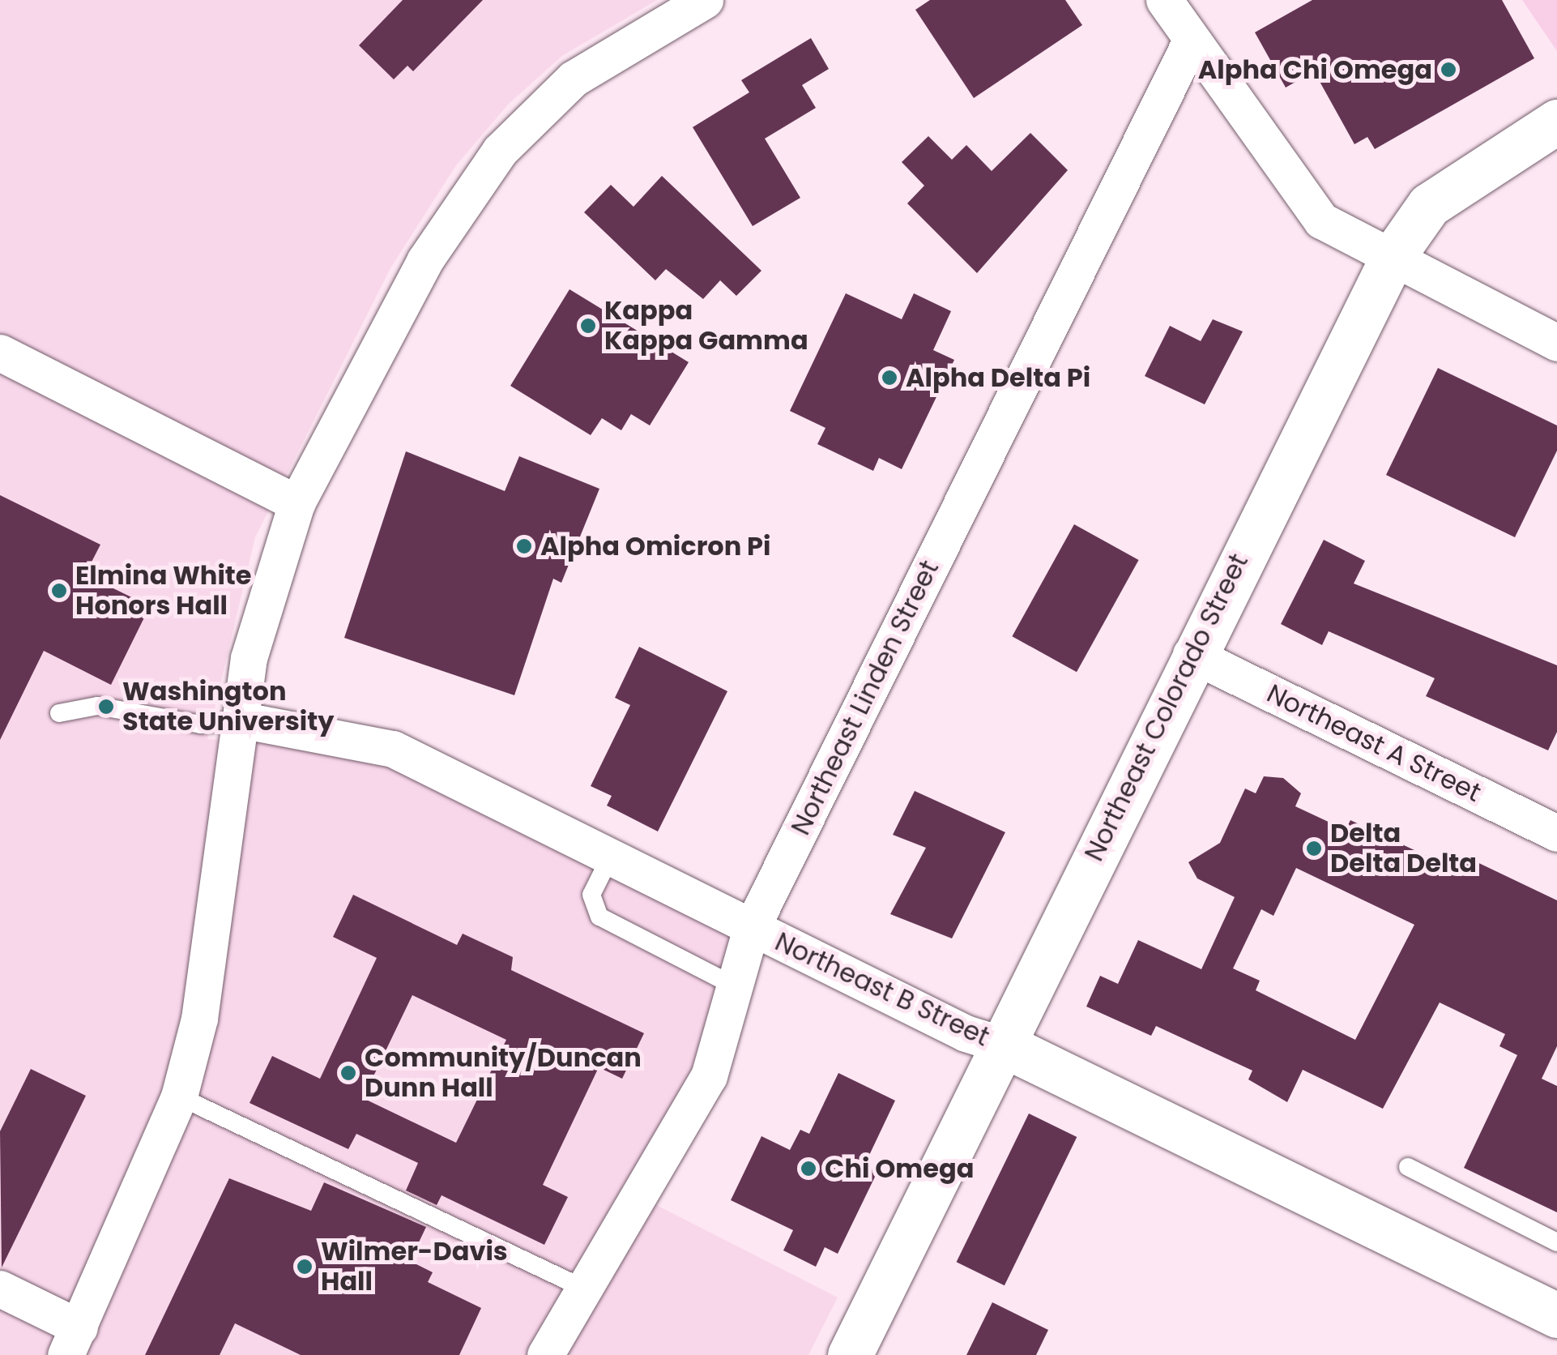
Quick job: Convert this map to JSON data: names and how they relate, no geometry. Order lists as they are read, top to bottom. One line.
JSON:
{"streets":{"street":["Northeast Linden Street","Northeast Colorado Street","Northeast A Street","Northeast B Street"]},"crossings":[["Northeast Linden Street","Northeast B Street"],["Northeast Colorado Street","Northeast A Street"],["Northeast Colorado Street","Northeast B Street"]],"places":["Alpha Chi Omega","Kappa Kappa Gamma","Alpha Delta Pi","Alpha Omicron Pi","Elmina White Honors Hall","Washington State University","Delta Delta Delta","Community/Duncan Dunn Hall","Chi Omega","Wilmer-Davis Hall"]}
